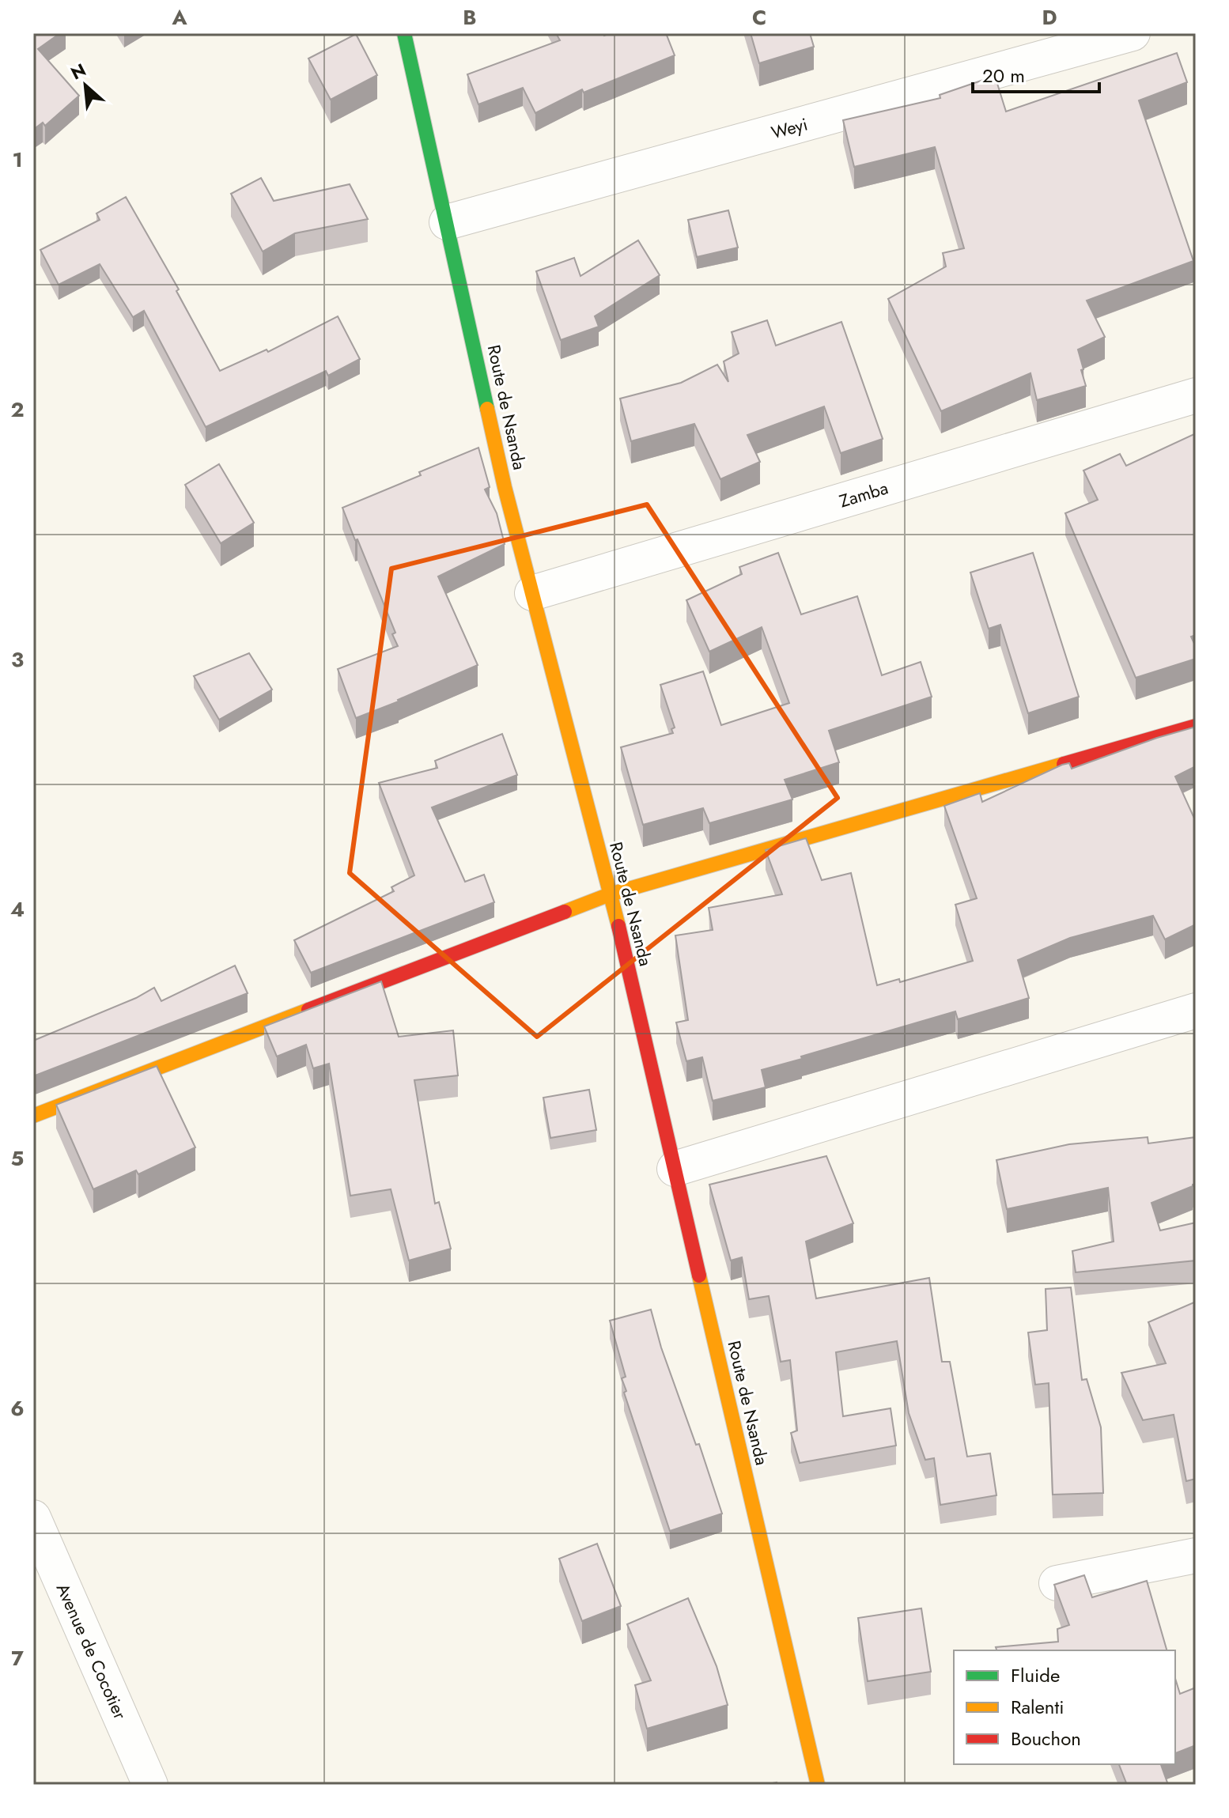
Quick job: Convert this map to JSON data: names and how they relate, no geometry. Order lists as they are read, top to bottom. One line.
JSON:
{"streets":{"street":["Weyi","Route de Nsanda","Zamba","Avenue de Cocotier"]},"crossings":[["Weyi","Route de Nsanda"],["Route de Nsanda","Zamba"]],"legend":["Fluide","Ralenti","Bouchon"],"scale_bar":"20 m","north":"top left","grid":{"columns":["A","B","C","D"],"rows":["1","2","3","4","5","6","7"]}}
